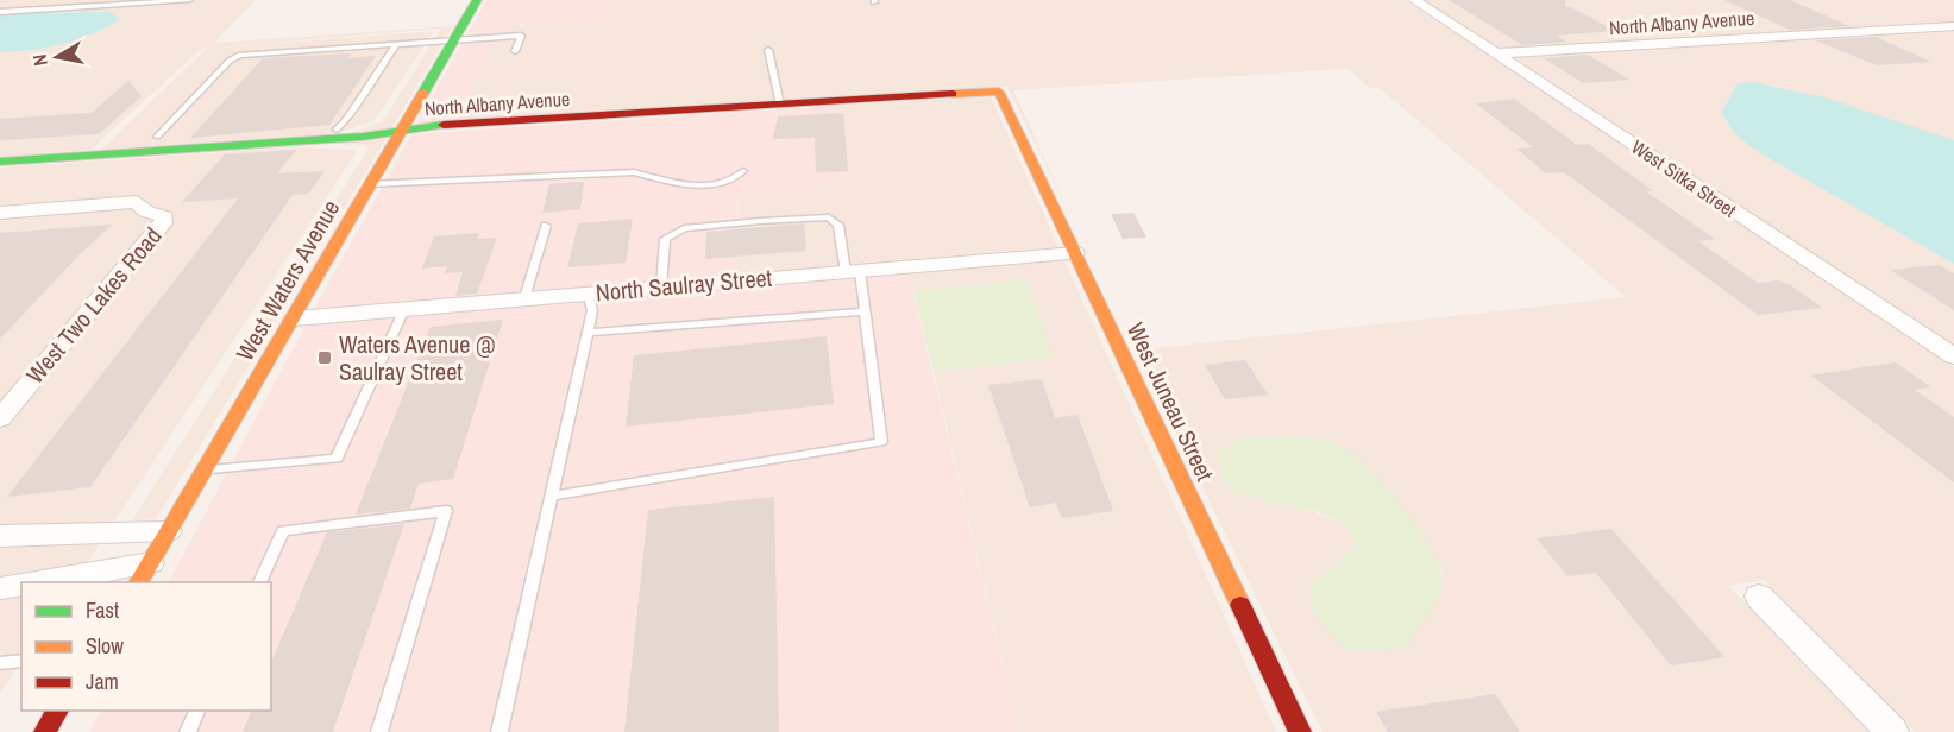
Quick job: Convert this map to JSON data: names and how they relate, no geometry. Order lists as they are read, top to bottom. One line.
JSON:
{"streets":{"street":["North Albany Avenue","West Sitka Street","West Waters Avenue","North Saulray Street","West Two Lakes Road","West Juneau Street"]},"crossings":[["North Albany Avenue","West Sitka Street"],["North Albany Avenue","West Waters Avenue"],["North Albany Avenue","West Juneau Street"],["West Waters Avenue","North Saulray Street"],["North Saulray Street","West Juneau Street"]],"places":{"transit":["Waters Avenue @ Saulray Street"]},"legend":["Fast","Slow","Jam"],"north":"left"}
